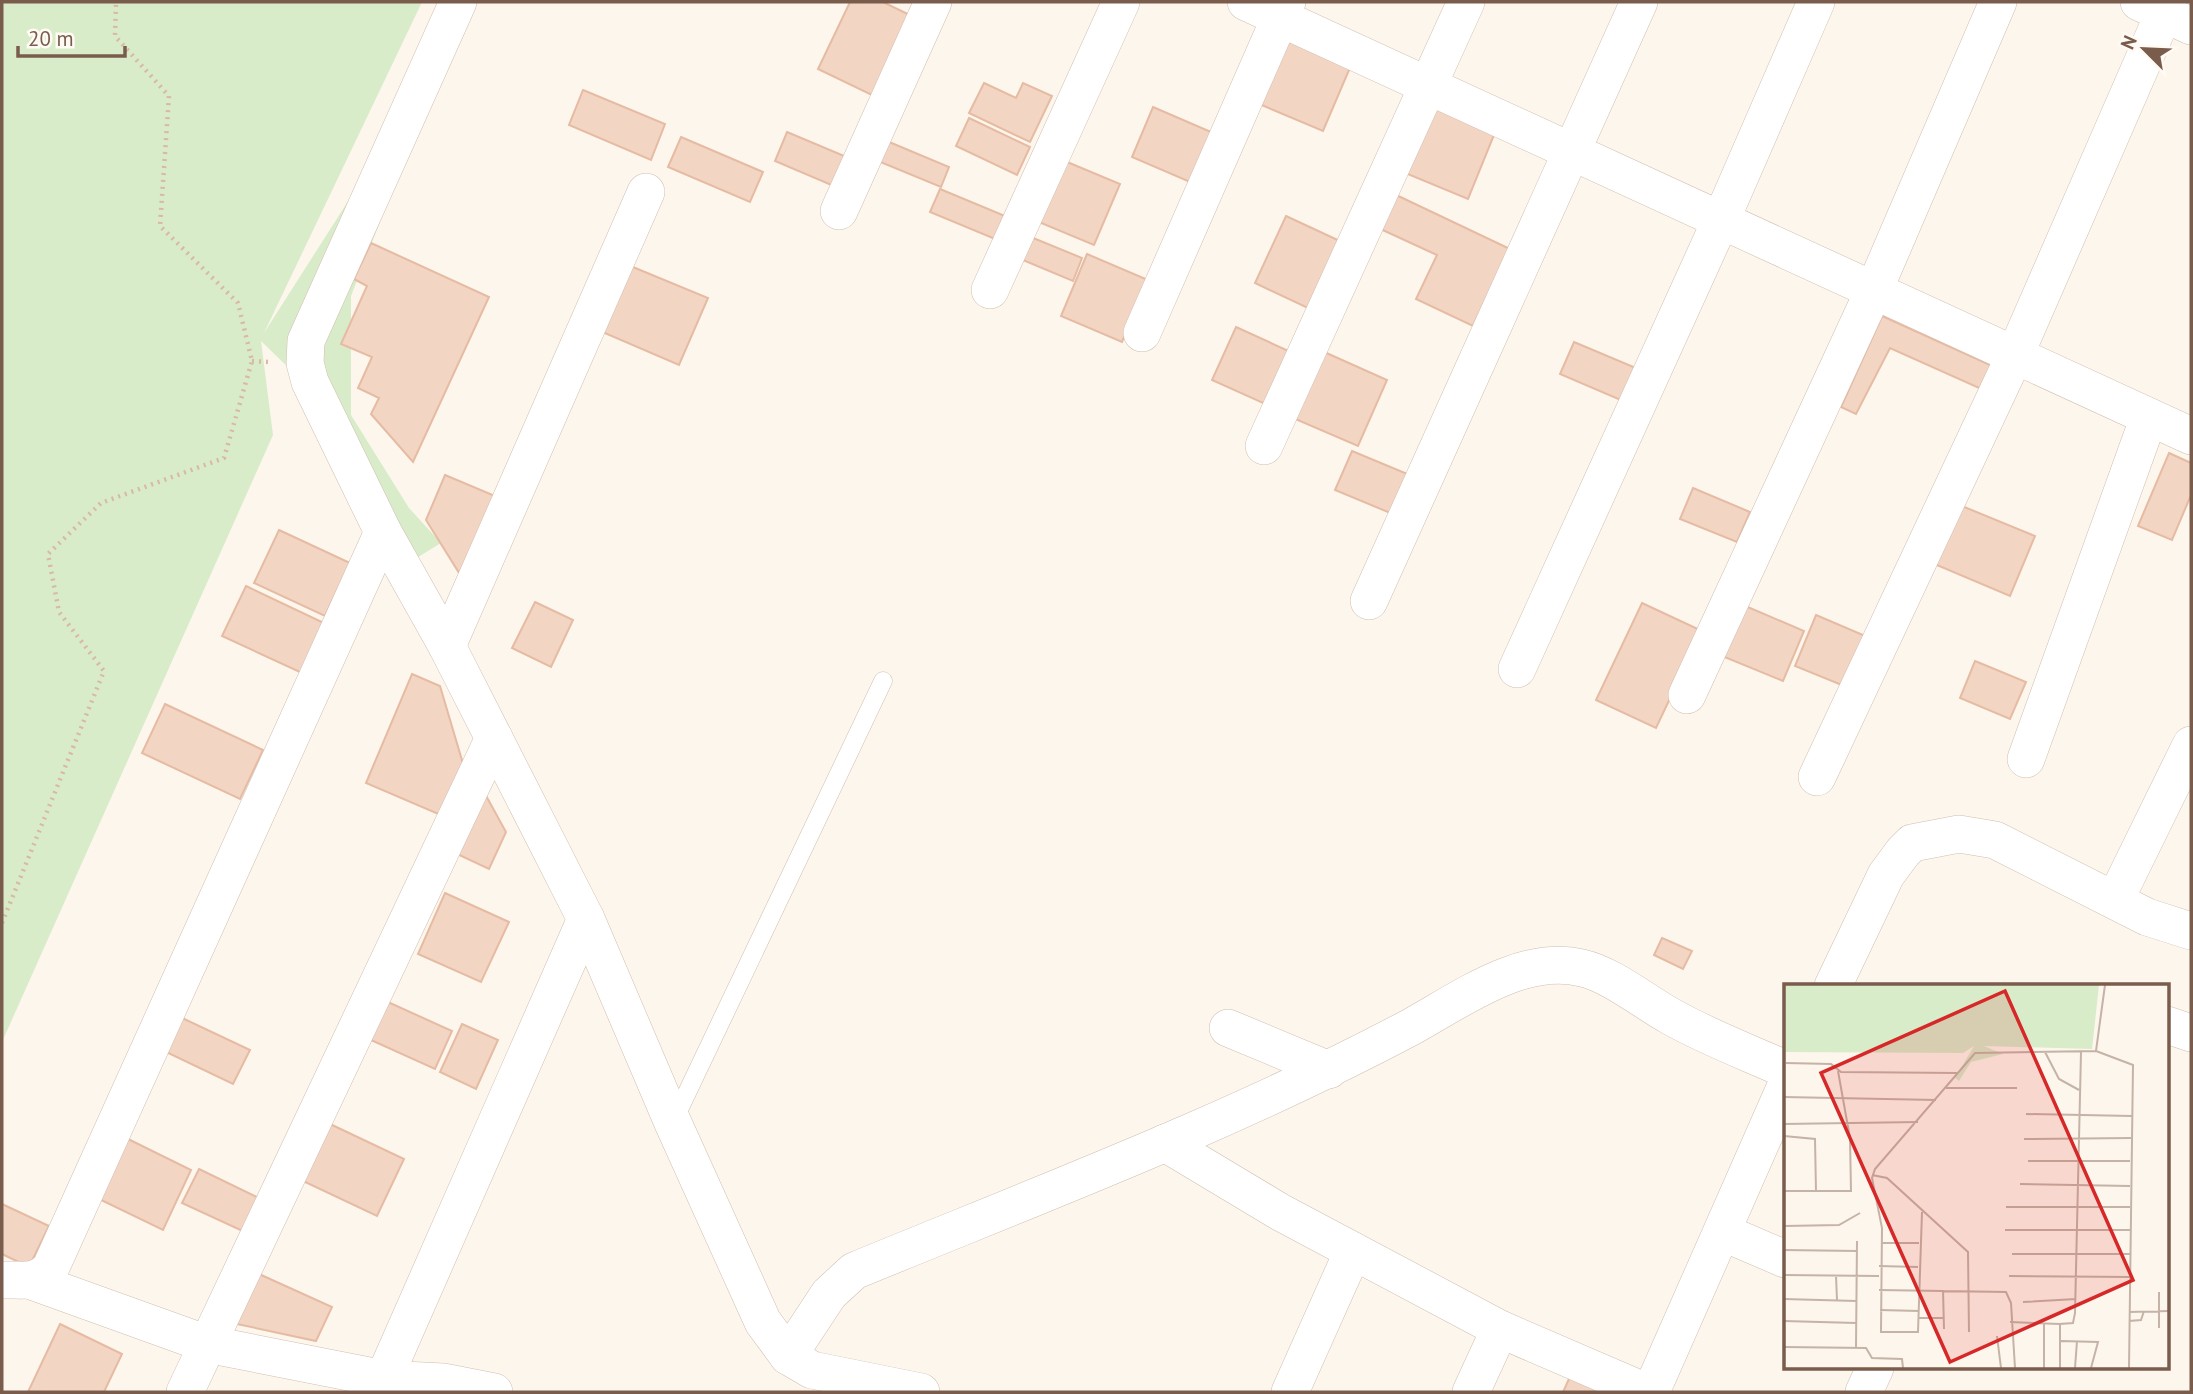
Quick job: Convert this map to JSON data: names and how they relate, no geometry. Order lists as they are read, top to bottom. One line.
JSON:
{"scale_bar":"20 m","north":"top left"}
